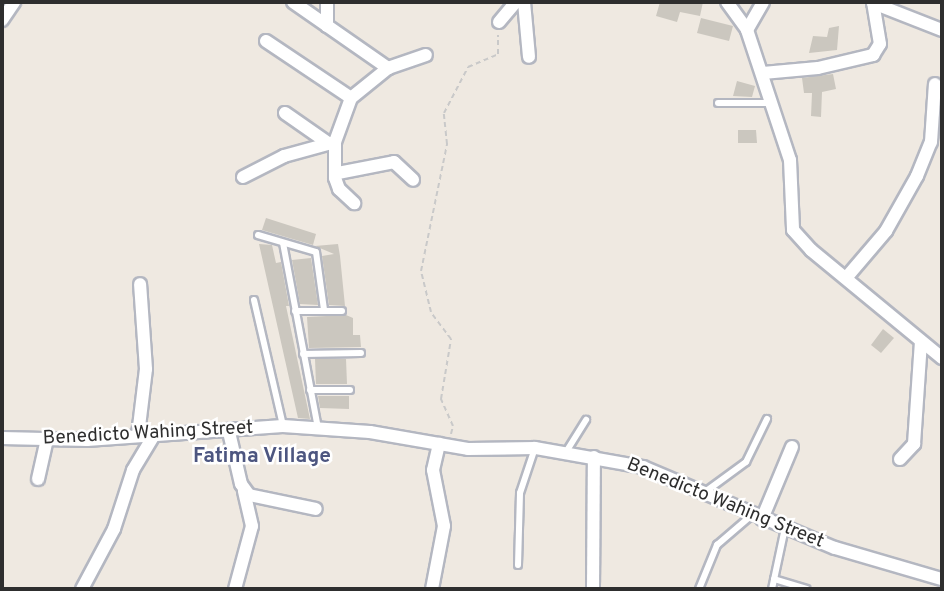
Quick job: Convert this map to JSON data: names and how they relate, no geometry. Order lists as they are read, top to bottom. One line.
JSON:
{"streets":{"street":["Benedicto Wahing Street"]},"districts":["Fatima Village"]}
